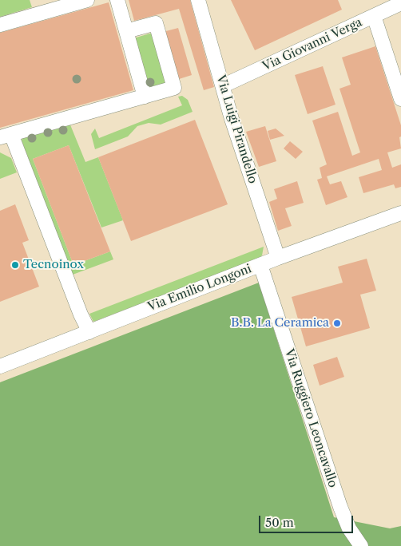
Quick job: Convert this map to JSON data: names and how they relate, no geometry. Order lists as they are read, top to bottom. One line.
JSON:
{"streets":{"street":["Via Giovanni Verga","Via Luigi Pirandello","Via Emilio Longoni","Via Ruggiero Leoncavallo"]},"crossings":[["Via Giovanni Verga","Via Luigi Pirandello"],["Via Luigi Pirandello","Via Emilio Longoni"],["Via Emilio Longoni","Via Ruggiero Leoncavallo"]],"places":["Tecnoinox","B.B. La Ceramica"],"scale_bar":"50 m"}
